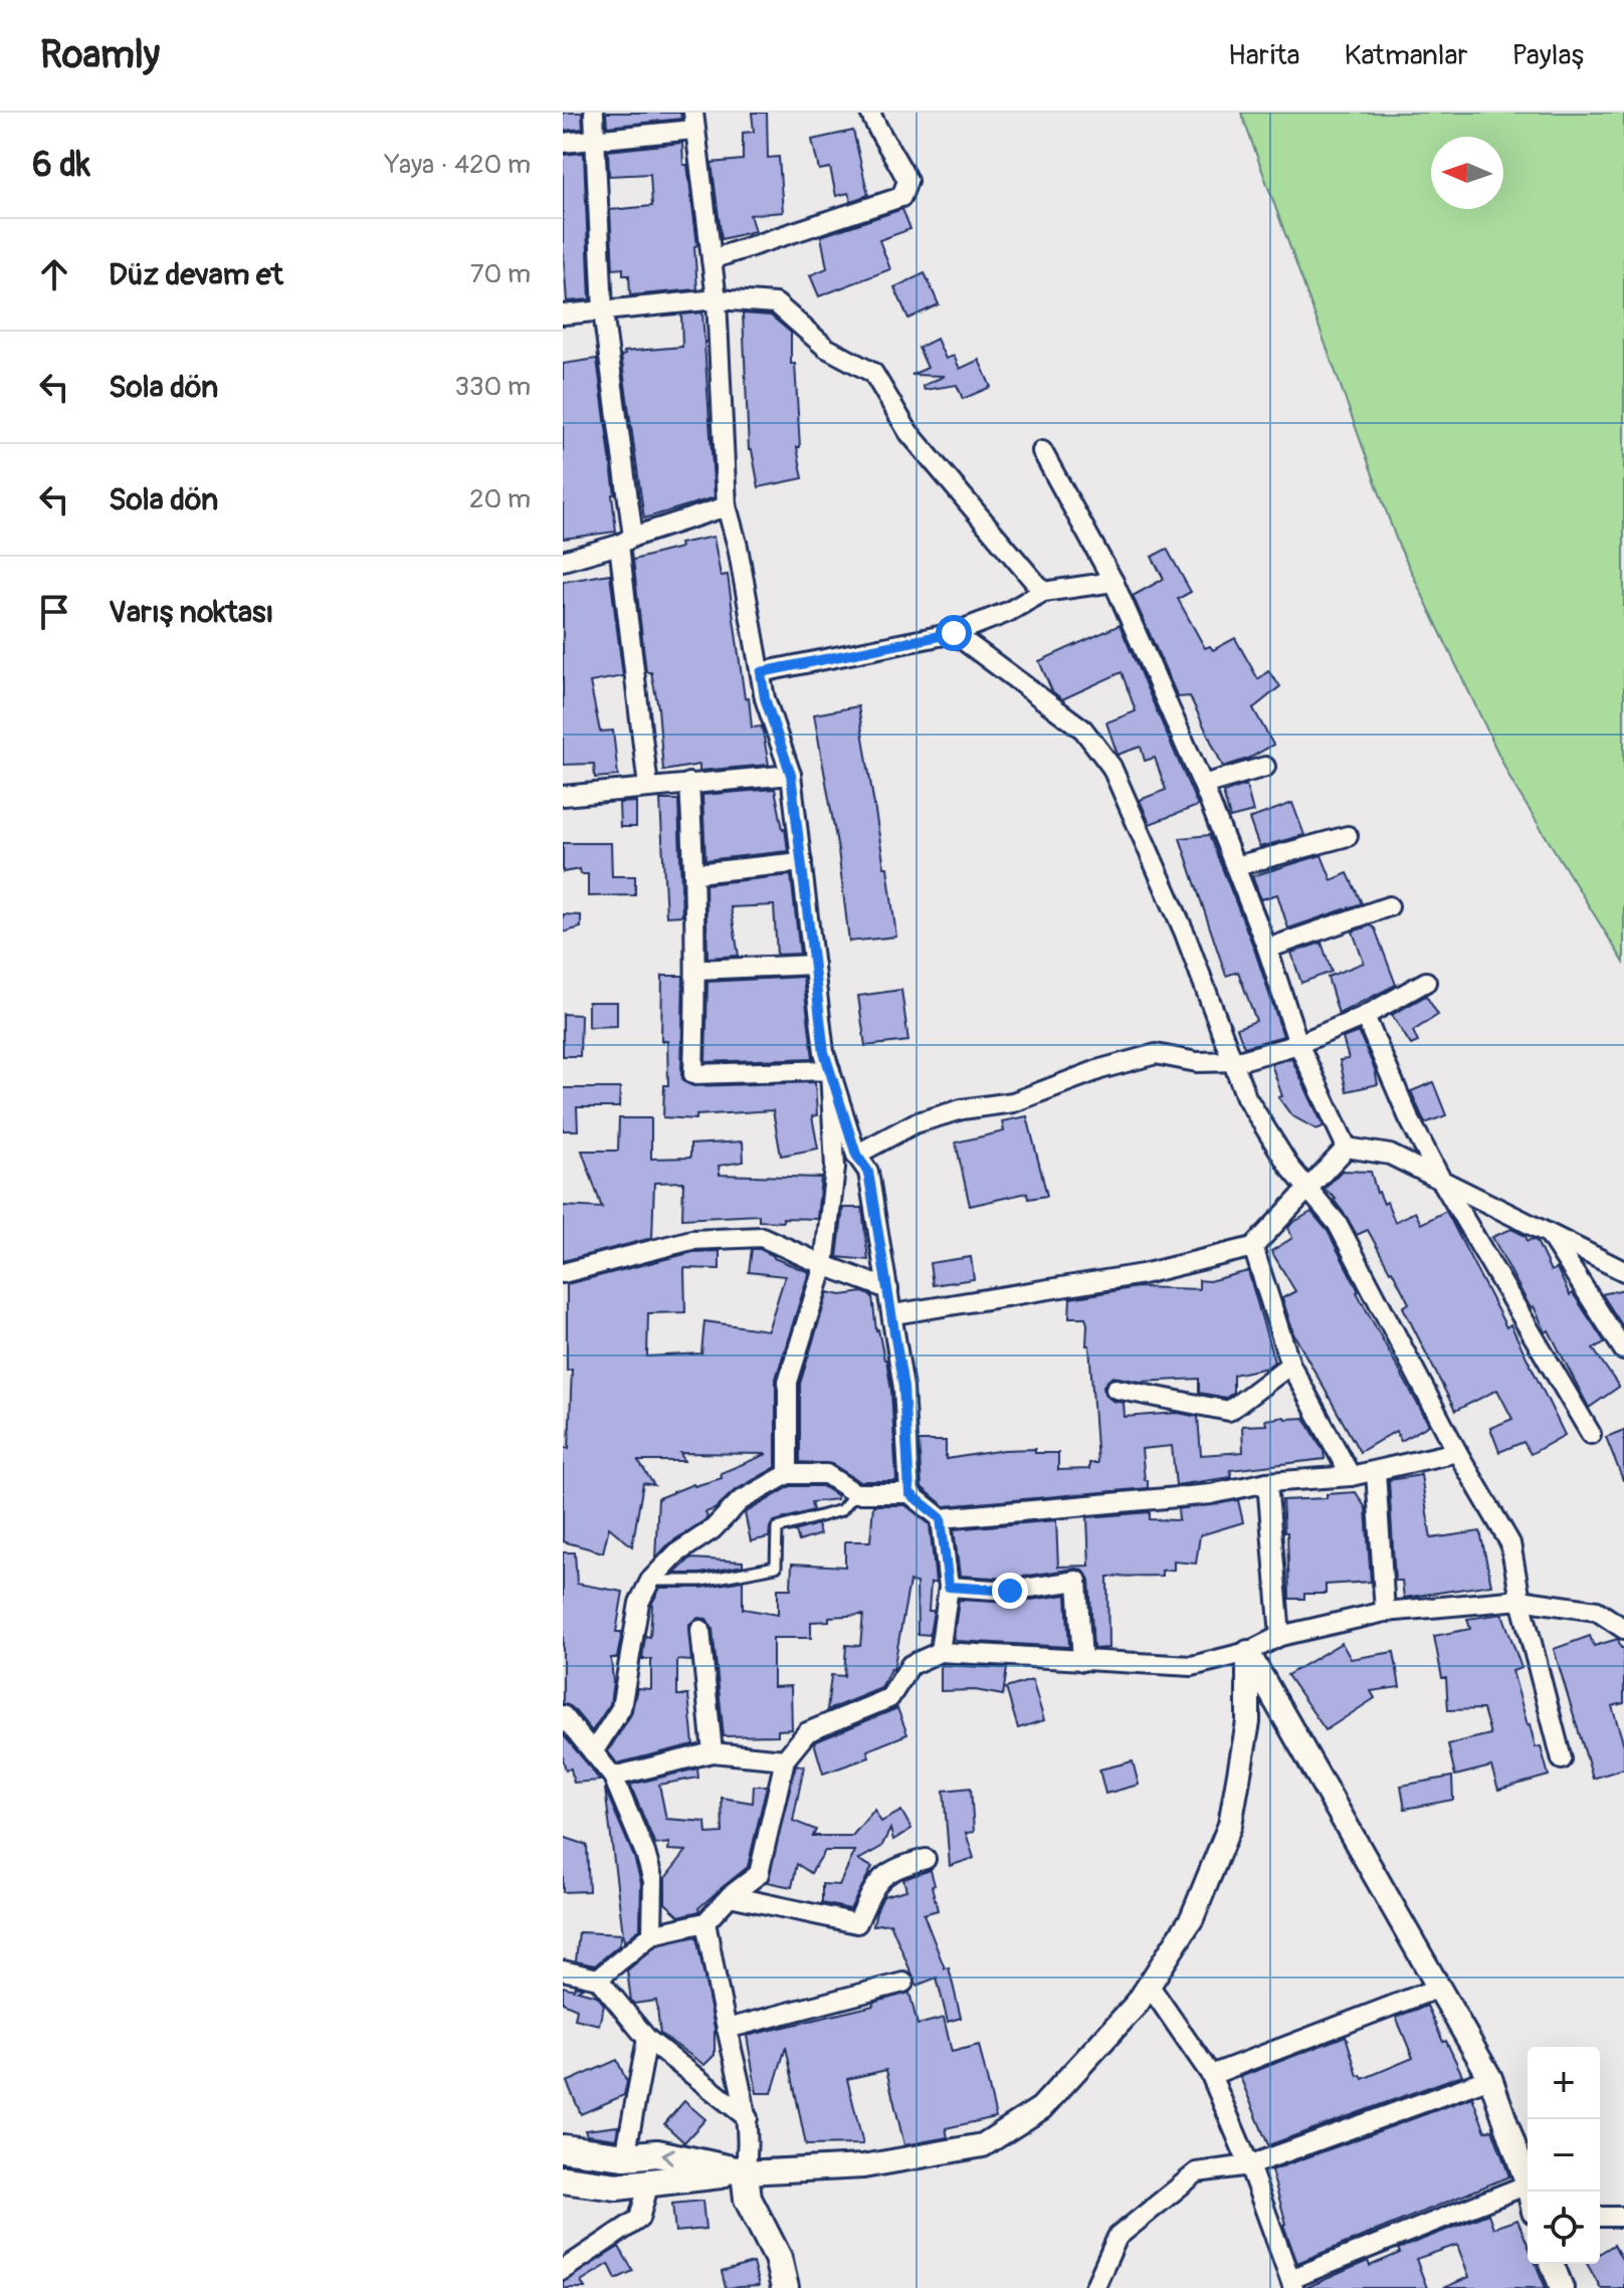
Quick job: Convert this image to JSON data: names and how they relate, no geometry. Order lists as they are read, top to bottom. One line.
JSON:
{"north":"left","page":{"header":"Roamly","nav":["Harita","Katmanlar","Paylaş"],"heading":["6 dk","Yaya · 420 m"],"list":[["Düz devam et","70 m"],["Sola dön","330 m"],["Sola dön","20 m"],"Varış noktası"],"map_buttons":["+","−"]}}
